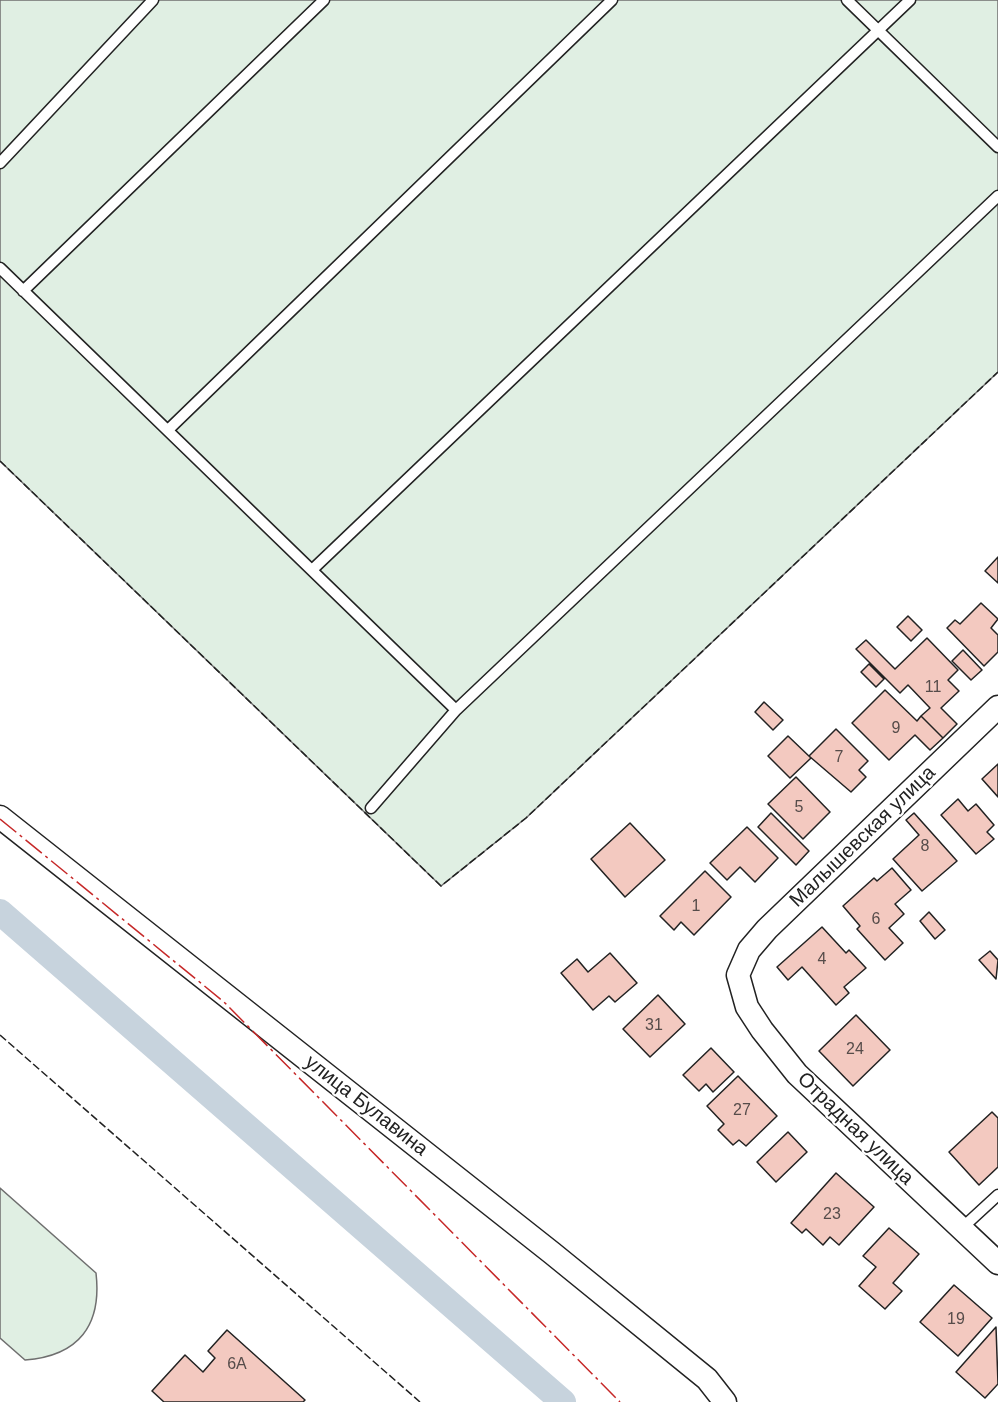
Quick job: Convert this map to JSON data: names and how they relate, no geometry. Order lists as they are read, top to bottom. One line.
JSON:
{"streets":{"street":["Малышевская улица","улица Булавина","Отрадная улица"]},"crossings":[["Малышевская улица","Отрадная улица"]],"house_numbers":["11","9","7","5","8","1","6","4","31","24","27","23","19","6А"]}
